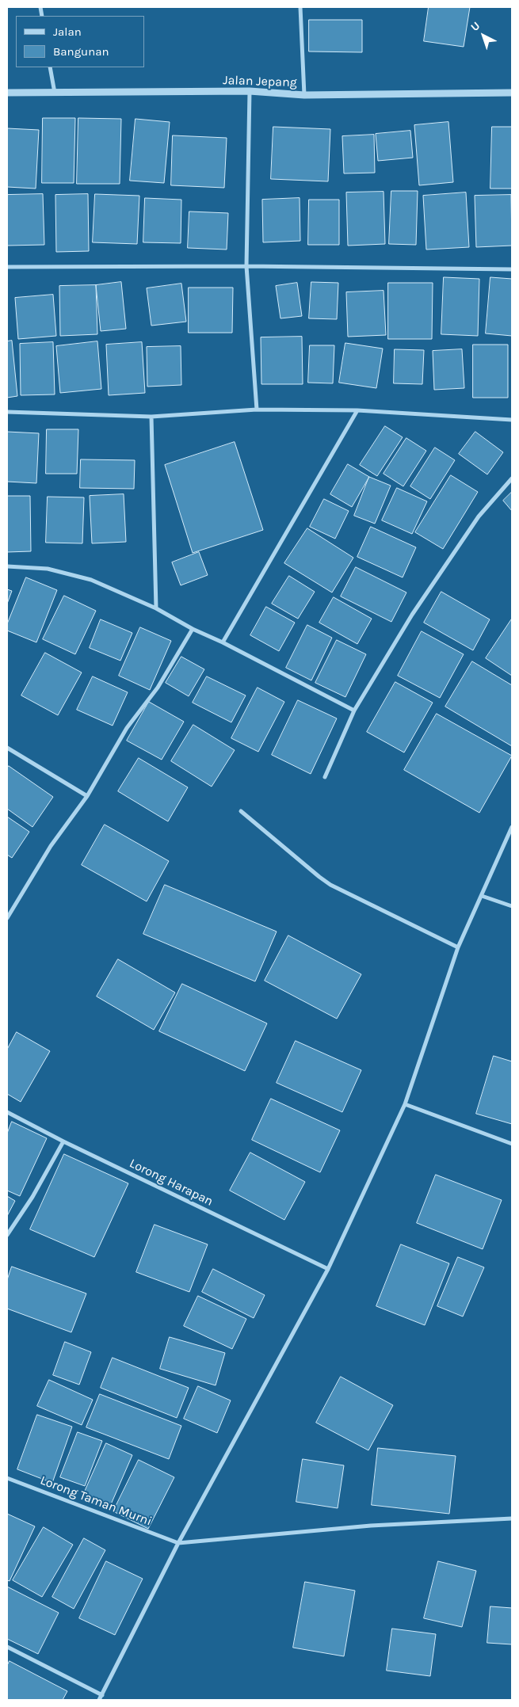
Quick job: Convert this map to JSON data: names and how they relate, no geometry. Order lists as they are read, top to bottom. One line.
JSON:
{"streets":{"street":["Jalan Jepang","Lorong Harapan","Lorong Taman Murni"]},"legend":["Jalan","Bangunan"],"north":"top left"}
